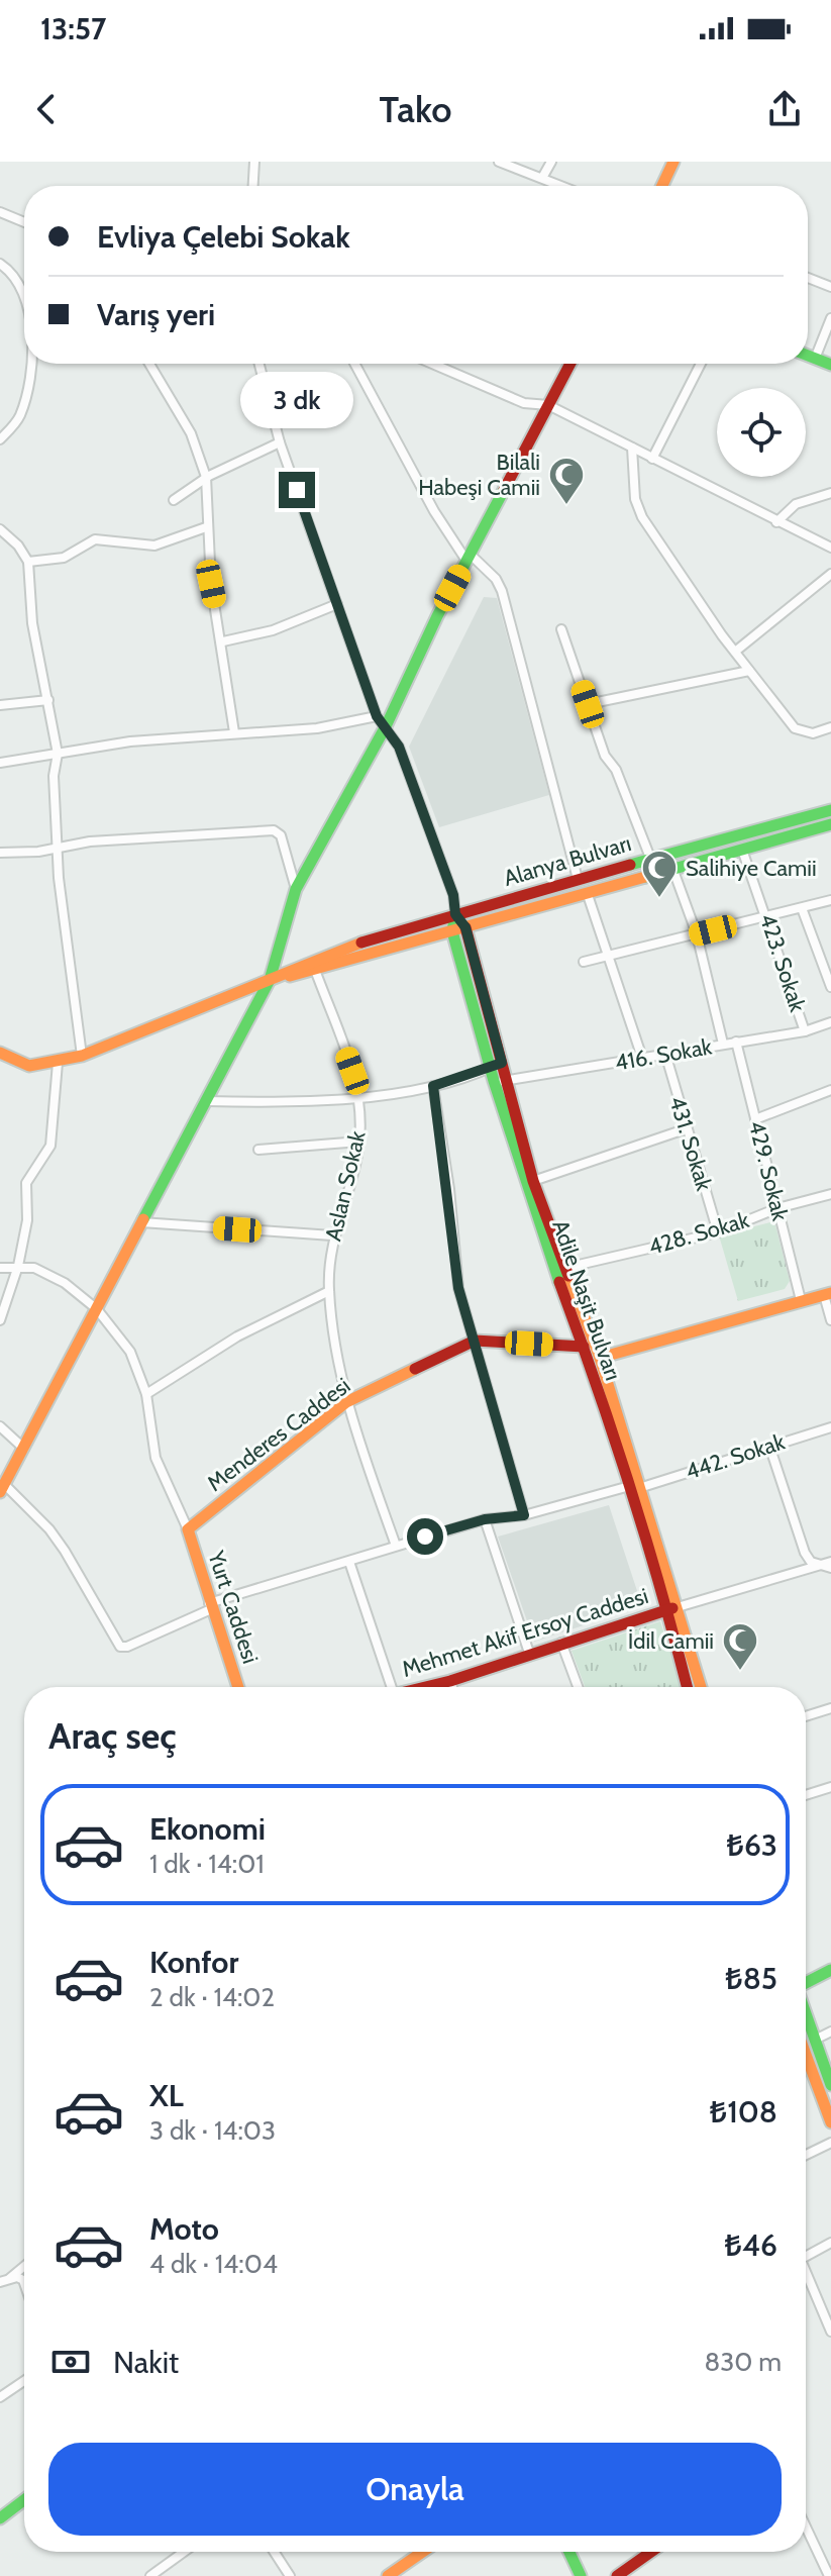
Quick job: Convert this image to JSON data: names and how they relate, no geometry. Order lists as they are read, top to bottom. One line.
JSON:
{"streets":{"street":["Alanya Bulvarı","423. Sokak","416. Sokak","431. Sokak","429. Sokak","Aslan Sokak","428. Sokak","Adile Naşit Bulvarı","Menderes Caddesi","442. Sokak","Yurt Caddesi","Mehmet Akif Ersoy Caddesi"]},"crossings":[["Alanya Bulvarı","423. Sokak"],["Alanya Bulvarı","Aslan Sokak"],["Alanya Bulvarı","Adile Naşit Bulvarı"],["423. Sokak","416. Sokak"],["416. Sokak","431. Sokak"],["416. Sokak","429. Sokak"],["416. Sokak","Adile Naşit Bulvarı"],["431. Sokak","428. Sokak"],["429. Sokak","428. Sokak"],["Aslan Sokak","Menderes Caddesi"],["428. Sokak","Adile Naşit Bulvarı"],["Adile Naşit Bulvarı","Menderes Caddesi"],["Adile Naşit Bulvarı","442. Sokak"],["Adile Naşit Bulvarı","Mehmet Akif Ersoy Caddesi"],["Menderes Caddesi","Yurt Caddesi"]],"places":{"mosque":["Bilali Habeşi Camii","Salihiye Camii","İdil Camii"]},"page":{"status":"13:57","header":"Tako","banner":["Evliya Çelebi Sokak","Varış yeri"],"bubble":"3 dk","heading":"Araç seç","list":[{"name":"Ekonomi","note":"1 dk · 14:01","value":"₺63"},{"name":"Konfor","note":"2 dk · 14:02","value":"₺85"},{"name":"XL","note":"3 dk · 14:03","value":"₺108"},{"name":"Moto","note":"4 dk · 14:04","value":"₺46"}],"pay":["Nakit","830 m"],"buttons":"Onayla"}}
